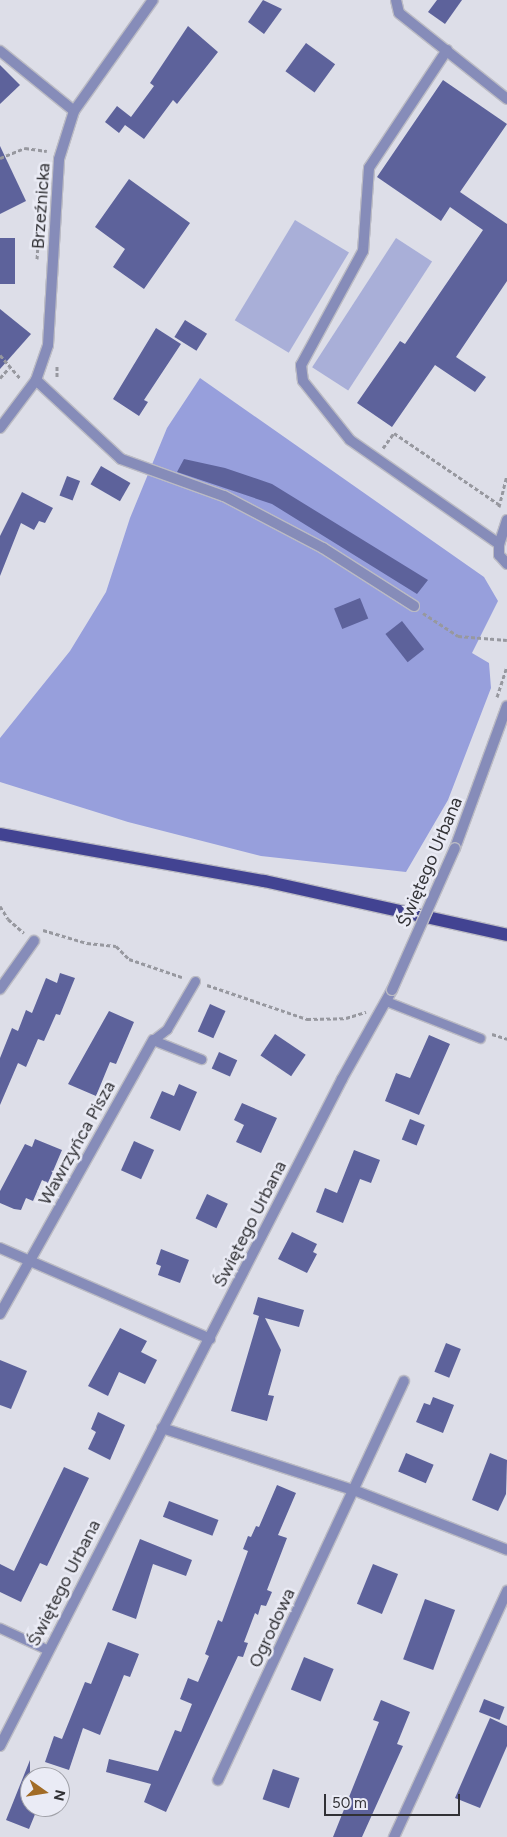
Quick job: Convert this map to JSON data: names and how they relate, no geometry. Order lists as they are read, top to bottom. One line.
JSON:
{"streets":{"street":["Brzeźnicka","Świętego Urbana","Wawrzyńca Pisza","Ogrodowa"]},"scale_bar":"50 m","north":"right"}
